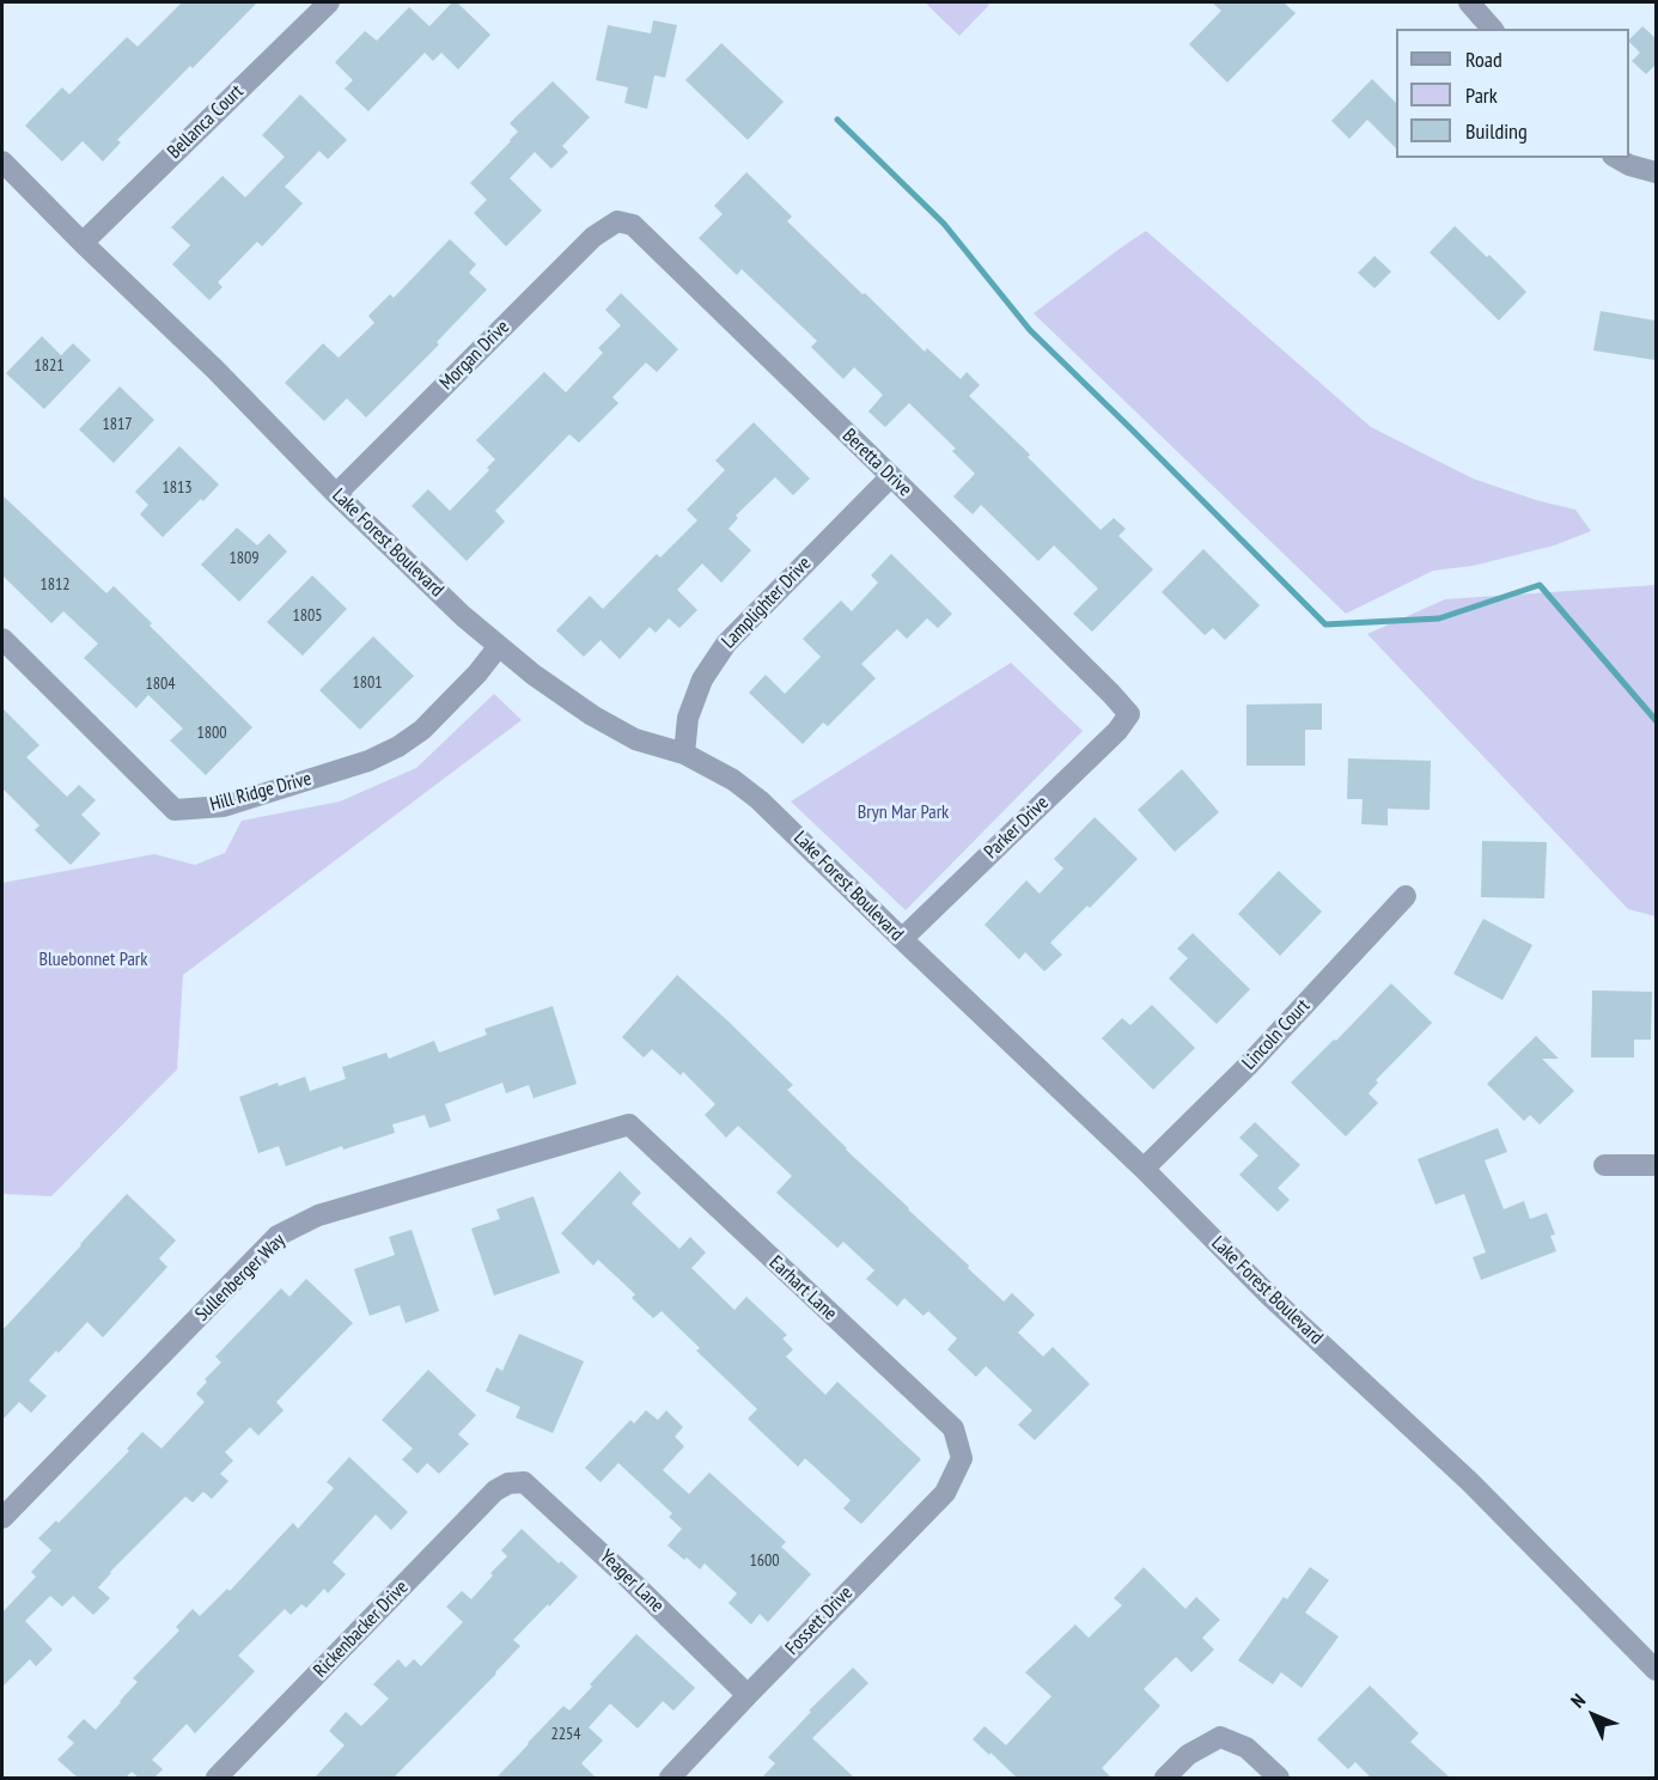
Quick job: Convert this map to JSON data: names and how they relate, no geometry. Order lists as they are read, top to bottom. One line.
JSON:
{"streets":{"street":["Bellanca Court","Morgan Drive","Beretta Drive","Lake Forest Boulevard","Lamplighter Drive","Hill Ridge Drive","Parker Drive","Lincoln Court","Sullenberger Way","Earhart Lane","Yeager Lane","Fossett Drive","Rickenbacker Drive"]},"crossings":[["Bellanca Court","Lake Forest Boulevard"],["Morgan Drive","Beretta Drive"],["Morgan Drive","Lake Forest Boulevard"],["Beretta Drive","Lamplighter Drive"],["Beretta Drive","Parker Drive"],["Lake Forest Boulevard","Lamplighter Drive"],["Lake Forest Boulevard","Hill Ridge Drive"],["Lake Forest Boulevard","Parker Drive"],["Lake Forest Boulevard","Lincoln Court"],["Sullenberger Way","Earhart Lane"],["Earhart Lane","Fossett Drive"],["Yeager Lane","Fossett Drive"],["Yeager Lane","Rickenbacker Drive"]],"parks":["Bryn Mar Park","Bluebonnet Park"],"house_numbers":["1821","1817","1813","1809","1812","1805","1801","1804","1800","1600","2254"],"legend":["Road","Park","Building"],"north":"top left"}
